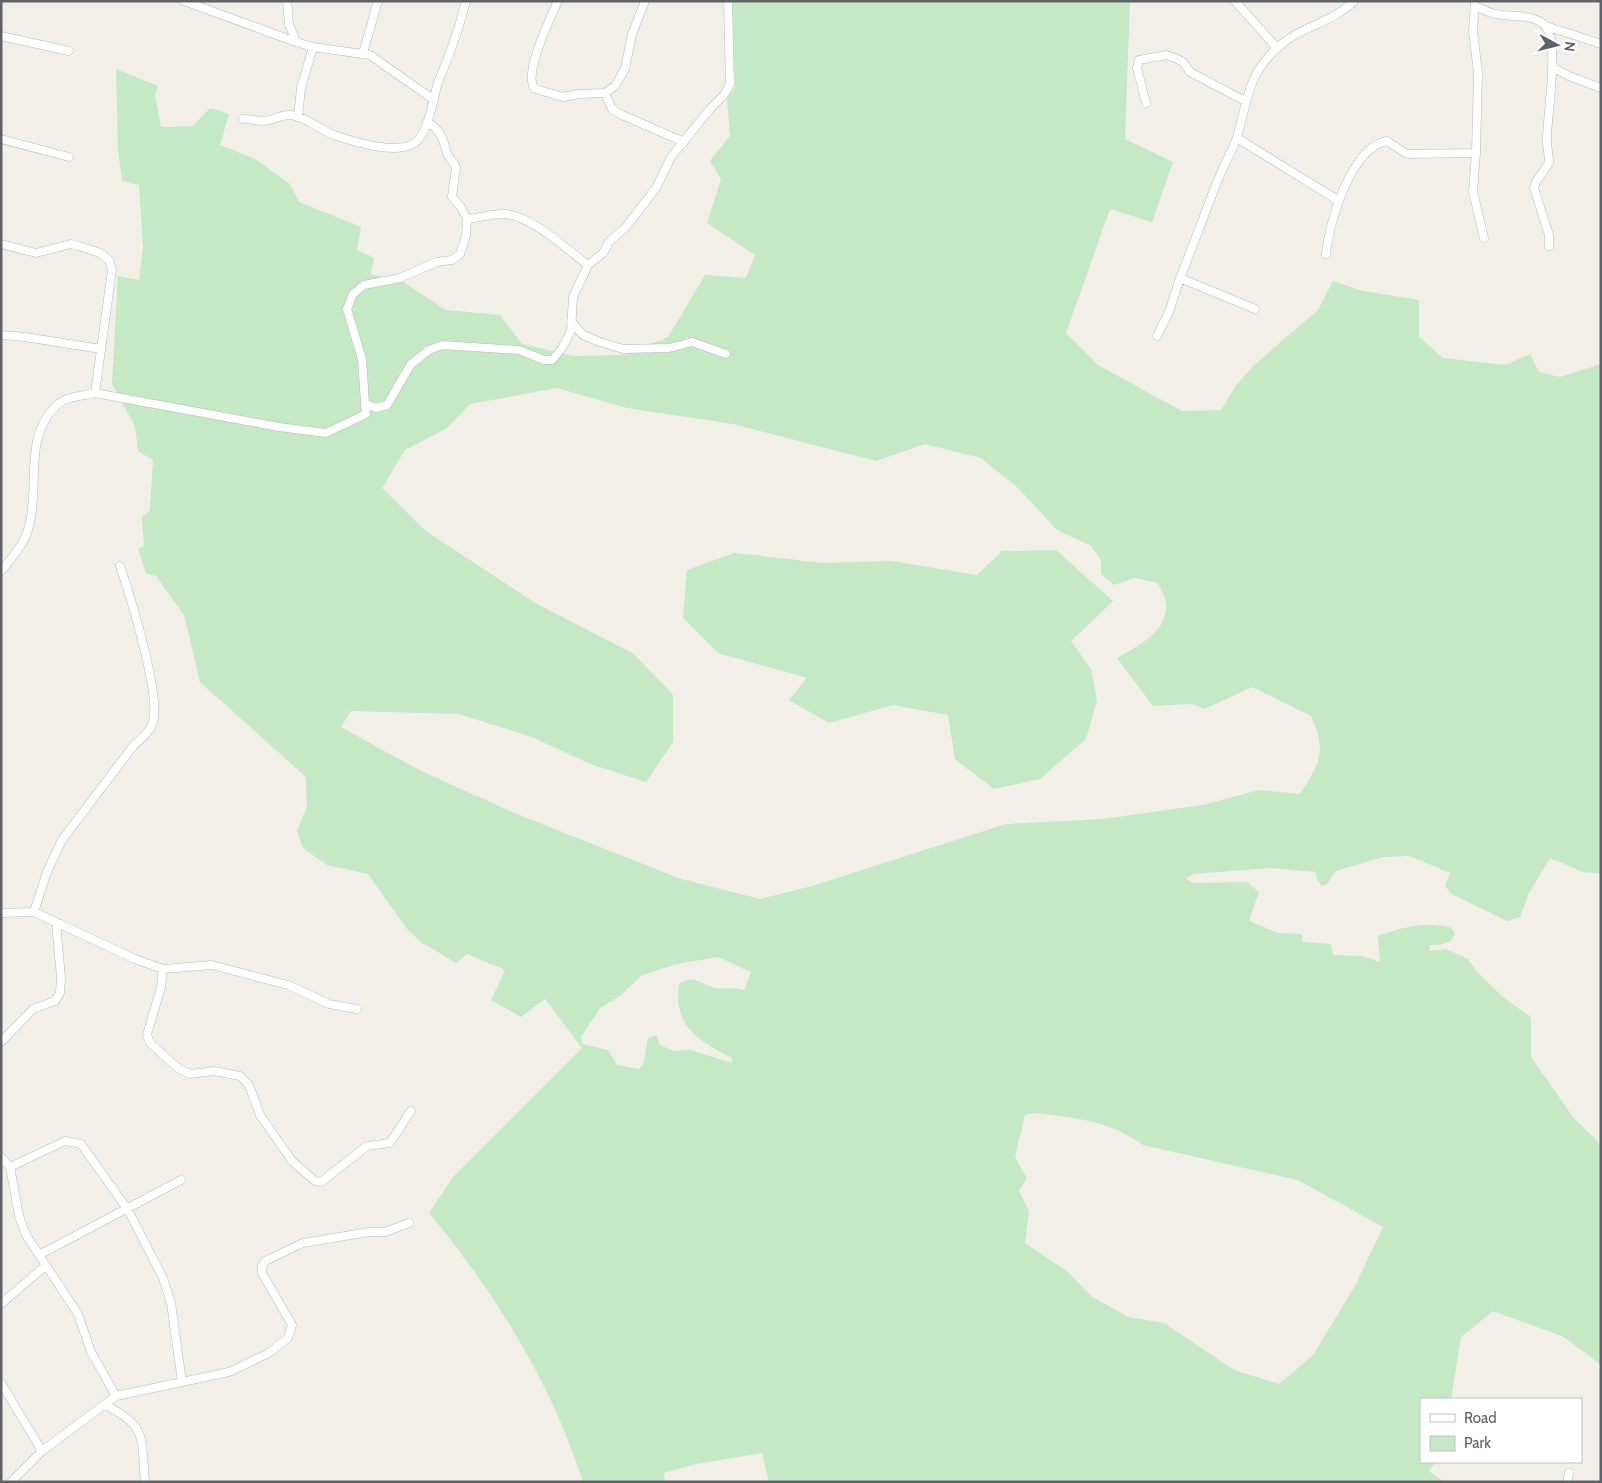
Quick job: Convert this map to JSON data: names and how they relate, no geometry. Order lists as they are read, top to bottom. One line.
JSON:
{"legend":["Road","Park"],"north":"right"}
